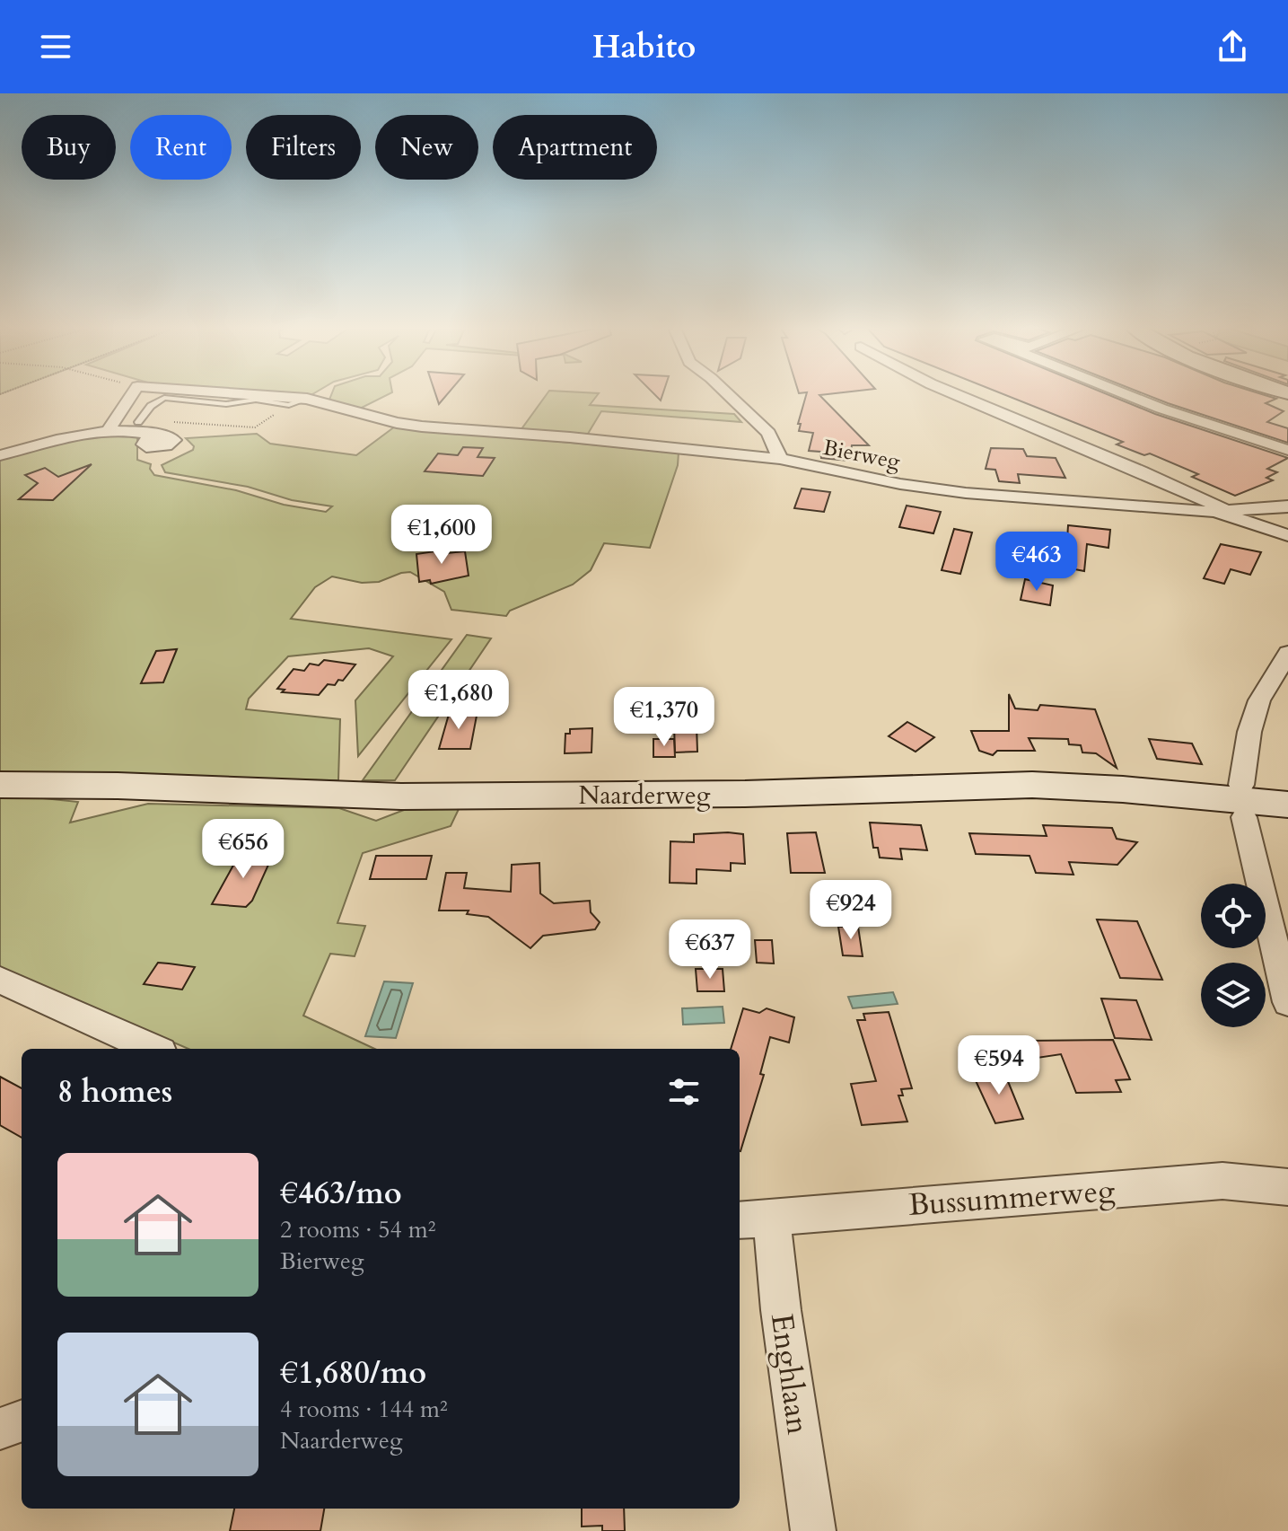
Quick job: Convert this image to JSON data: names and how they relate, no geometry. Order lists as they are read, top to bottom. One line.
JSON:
{"streets":{"main road":["Naarderweg"],"street":["Bierweg","Bussummerweg","Enghlaan"]},"crossings":[["Bussummerweg","Enghlaan"]],"page":{"header":"Habito","chip":["Buy","Rent","Filters","New","Apartment"],"price":["€1,600","€463","€1,680","€1,370","€656","€924","€637","€594"],"heading":"8 homes","list":[{"name":"€463/mo","note":"2 rooms · 54 m² · Bierweg"},{"name":"€1,680/mo","note":"4 rooms · 144 m² · Naarderweg"}]}}
